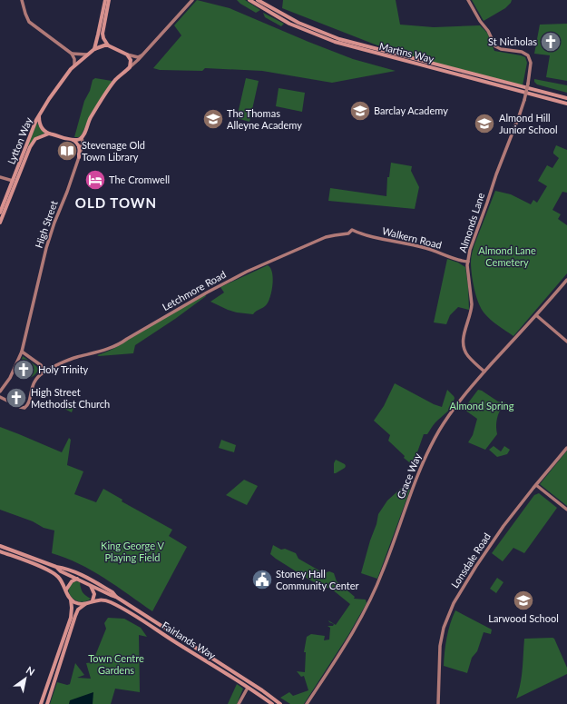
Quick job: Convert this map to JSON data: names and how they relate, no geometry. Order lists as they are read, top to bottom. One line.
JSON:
{"streets":{"main road":["Martins Way","Lytton Way","High Street","Fairlands Way"],"street":["Almonds Lane","Walkern Road","Letchmore Road","Grace Way","Lonsdale Road"]},"crossings":[["Almonds Lane","Walkern Road"],["Almonds Lane","Grace Way"],["Walkern Road","Letchmore Road"]],"districts":["OLD TOWN"],"parks":["Almond Lane Cemetery","Almond Spring","King George V Playing Field","Town Centre Gardens"],"places":{"church":["St Nicholas","Holy Trinity","High Street Methodist Church"],"school or university":["Barclay Academy","The Thomas Alleyne Academy","Almond Hill Junior School","Larwood School"],"library":["Stevenage Old Town Library"],"hotel":["The Cromwell"],"public building":["Stoney Hall Community Center"]},"north":"top right"}
